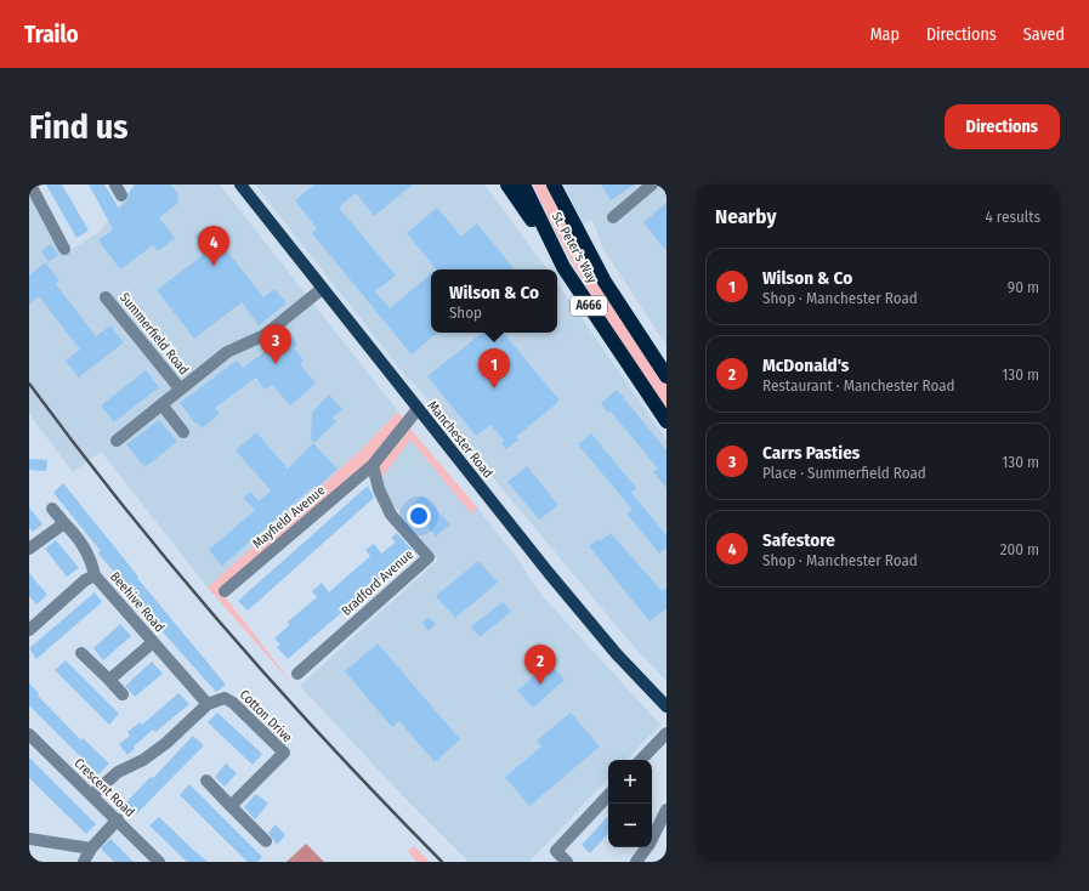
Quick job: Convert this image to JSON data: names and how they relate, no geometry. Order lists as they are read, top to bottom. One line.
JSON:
{"streets":{"highway":["St. Peter's Way","A666"],"main road":["Manchester Road"],"street":["Summerfield Road","Mayfield Avenue","Bradford Avenue","Beehive Road","Cotton Drive","Crescent Road"]},"crossings":[["Summerfield Road","Manchester Road"],["Mayfield Avenue","Bradford Avenue"],["Beehive Road","Cotton Drive"]],"page":{"header":"Trailo","nav":["Map","Directions","Saved"],"buttons":"Directions","title":"Find us","heading":["Nearby","4 results"],"pins":["4","3","1","2"],"list":[{"mark":"1","name":"Wilson & Co","note":"Shop · Manchester Road","value":"90 m"},{"mark":"2","name":"McDonald's","note":"Restaurant · Manchester Road","value":"130 m"},{"mark":"3","name":"Carrs Pasties","note":"Place · Summerfield Road","value":"130 m"},{"mark":"4","name":"Safestore","note":"Shop · Manchester Road","value":"200 m"}],"popup":["Wilson & Co","Shop"],"map_buttons":["+","−"]}}
